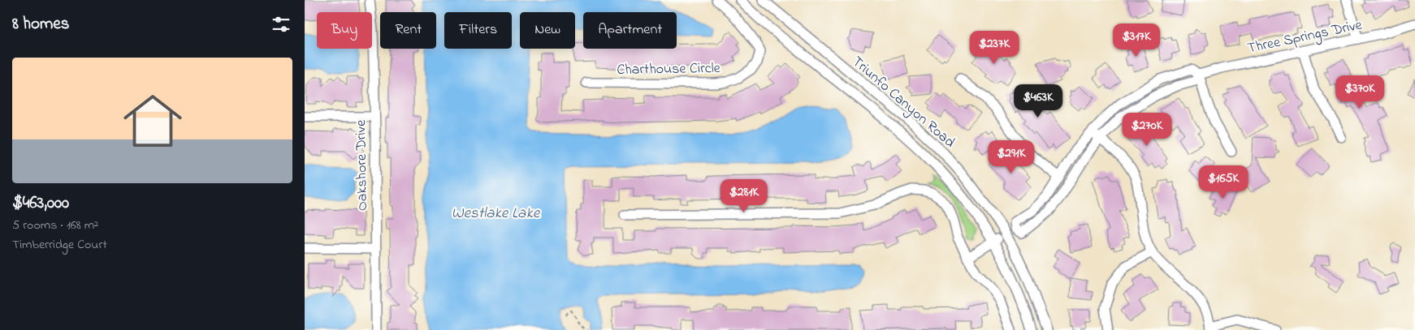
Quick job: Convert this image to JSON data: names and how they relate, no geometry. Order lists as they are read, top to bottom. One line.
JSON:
{"streets":{"street":["Three Springs Drive","Charthouse Circle","Triunfo Canyon Road","Oakshore Drive"]},"crossings":[["Three Springs Drive","Triunfo Canyon Road"]],"water":["Westlake Lake"],"page":{"heading":"8 homes","chip":["Buy","Rent","Filters","New","Apartment"],"price":["$317K","$237K","$370K","$463K","$270K","$291K","$165K","$281K"],"list":[{"name":"$463,000","note":"5 rooms · 168 m² · Timberridge Court"}]}}
